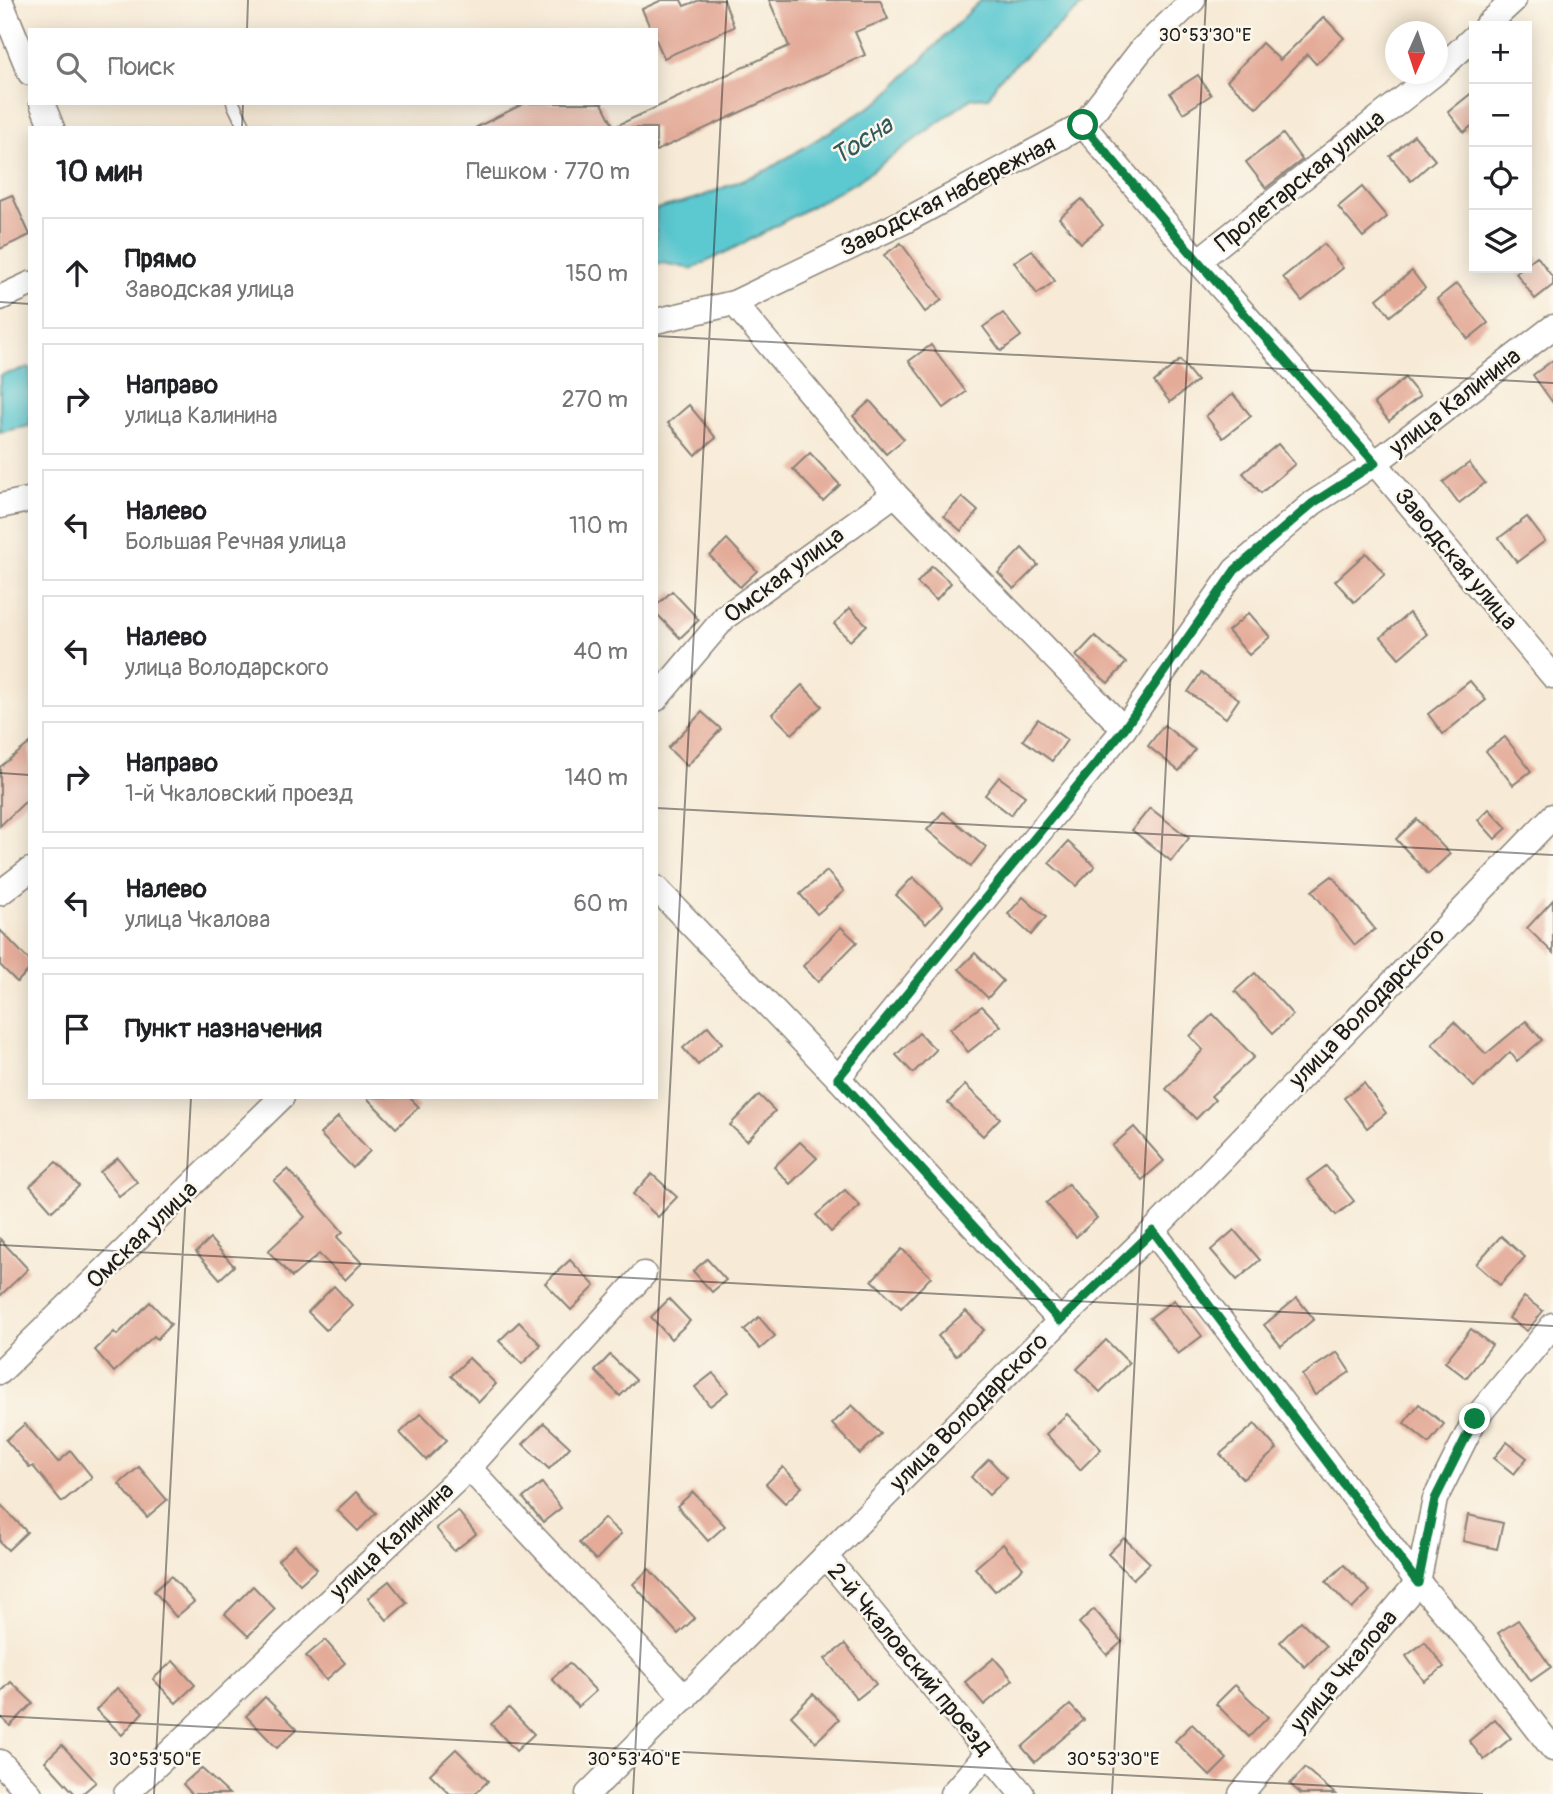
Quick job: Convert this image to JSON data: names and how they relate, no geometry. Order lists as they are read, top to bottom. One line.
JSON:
{"streets":{"street":["Пролетарская улица","Заводская набережная","улица Калинина","Заводская улица","Омская улица","улица Володарского","2-й Чкаловский проезд","улица Чкалова"]},"crossings":[["Пролетарская улица","Заводская улица"],["Заводская набережная","Заводская улица"],["улица Калинина","Заводская улица"],["улица Володарского","2-й Чкаловский проезд"]],"water":["Тосна"],"north":"bottom","page":{"map_buttons":["+","−"],"search":"Поиск","heading":["10 мин","Пешком · 770 m"],"list":[["Прямо","Заводская улица","150 m"],["Направо","улица Калинина","270 m"],["Налево","Большая Речная улица","110 m"],["Налево","улица Володарского","40 m"],["Направо","1-й Чкаловский проезд","140 m"],["Налево","улица Чкалова","60 m"],"Пункт назначения"]},"coordinates":["30°53'30\"E","30°53'50\"E","30°53'40\"E"]}
